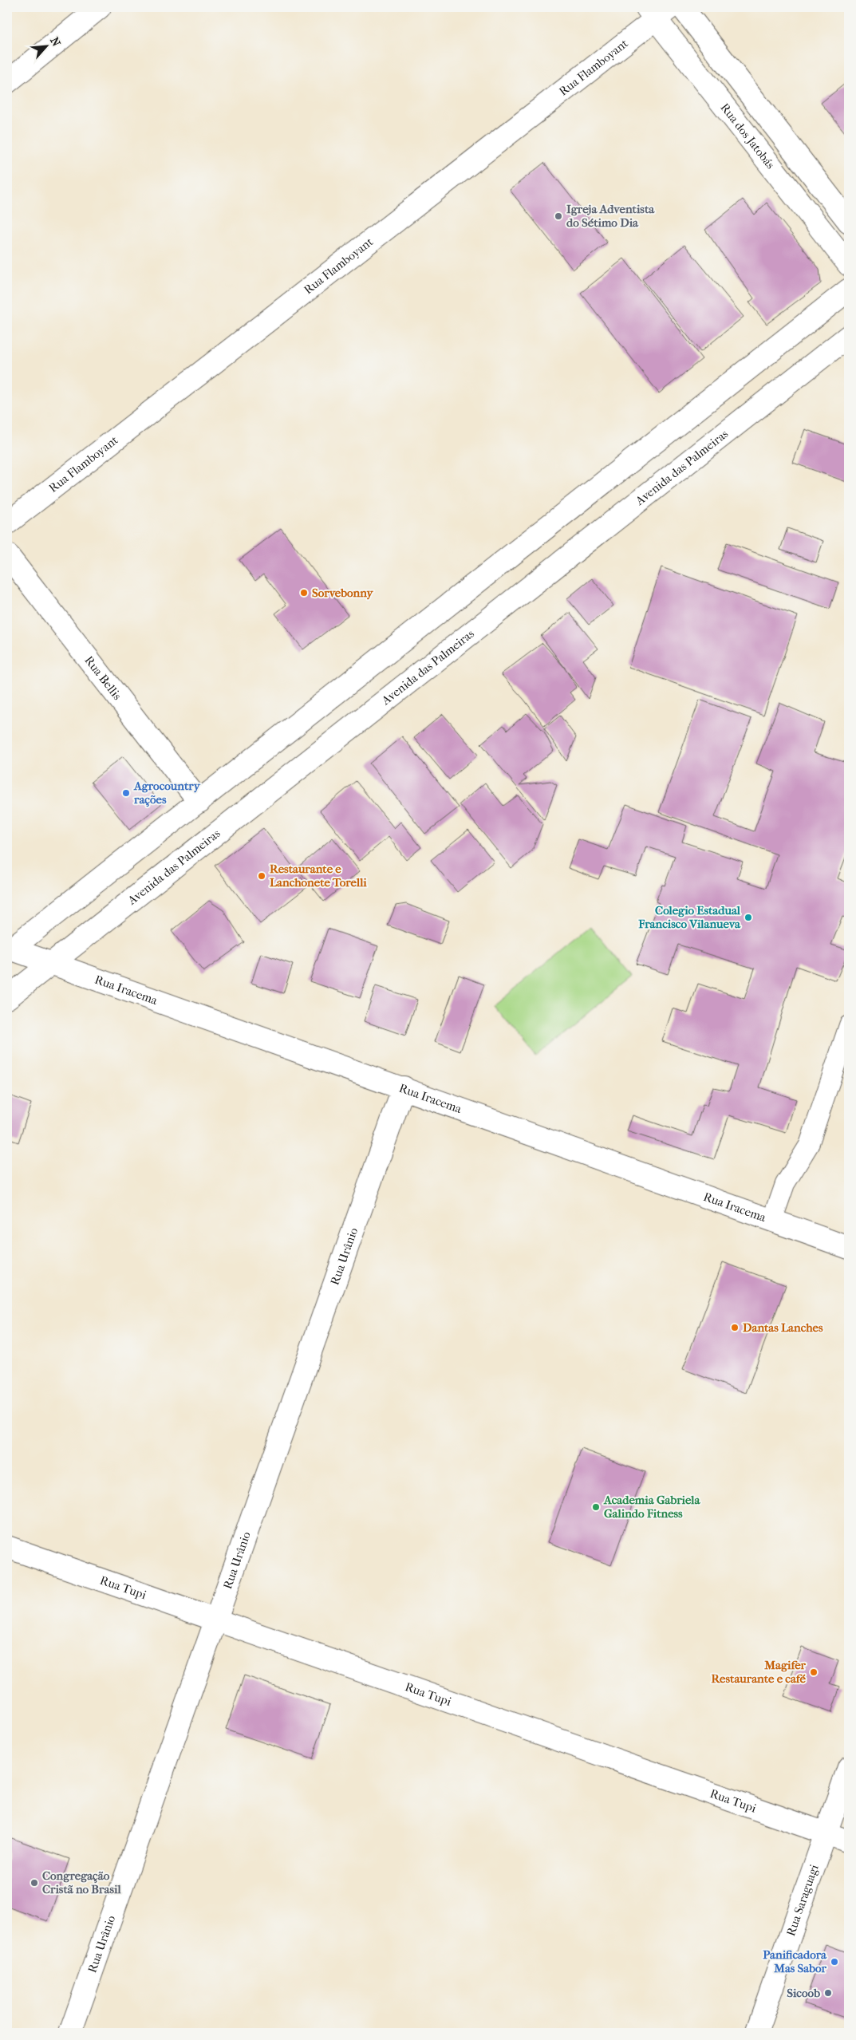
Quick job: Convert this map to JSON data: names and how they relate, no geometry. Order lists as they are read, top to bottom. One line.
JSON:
{"streets":{"street":["Rua Flamboyant","Rua dos Jatobás","Avenida das Palmeiras","Rua Bellis","Rua Iracema","Rua Urânio","Rua Tupi","Rua Saraguagi"]},"crossings":[["Rua Flamboyant","Rua dos Jatobás"],["Avenida das Palmeiras","Rua Iracema"],["Rua Iracema","Rua Urânio"],["Rua Urânio","Rua Tupi"],["Rua Tupi","Rua Saraguagi"]],"places":["Igreja Adventista do Sétimo Dia","Sorvebonny","Agrocountry rações","Restaurante e Lanchonete Torelli","Colegio Estadual Francisco Vilanueva","Dantas Lanches","Academia Gabriela Galindo Fitness","Magifer Restaurante e café","Congregação Cristã no Brasil","Panificadora Mas Sabor","Sicoob"],"north":"top right"}
